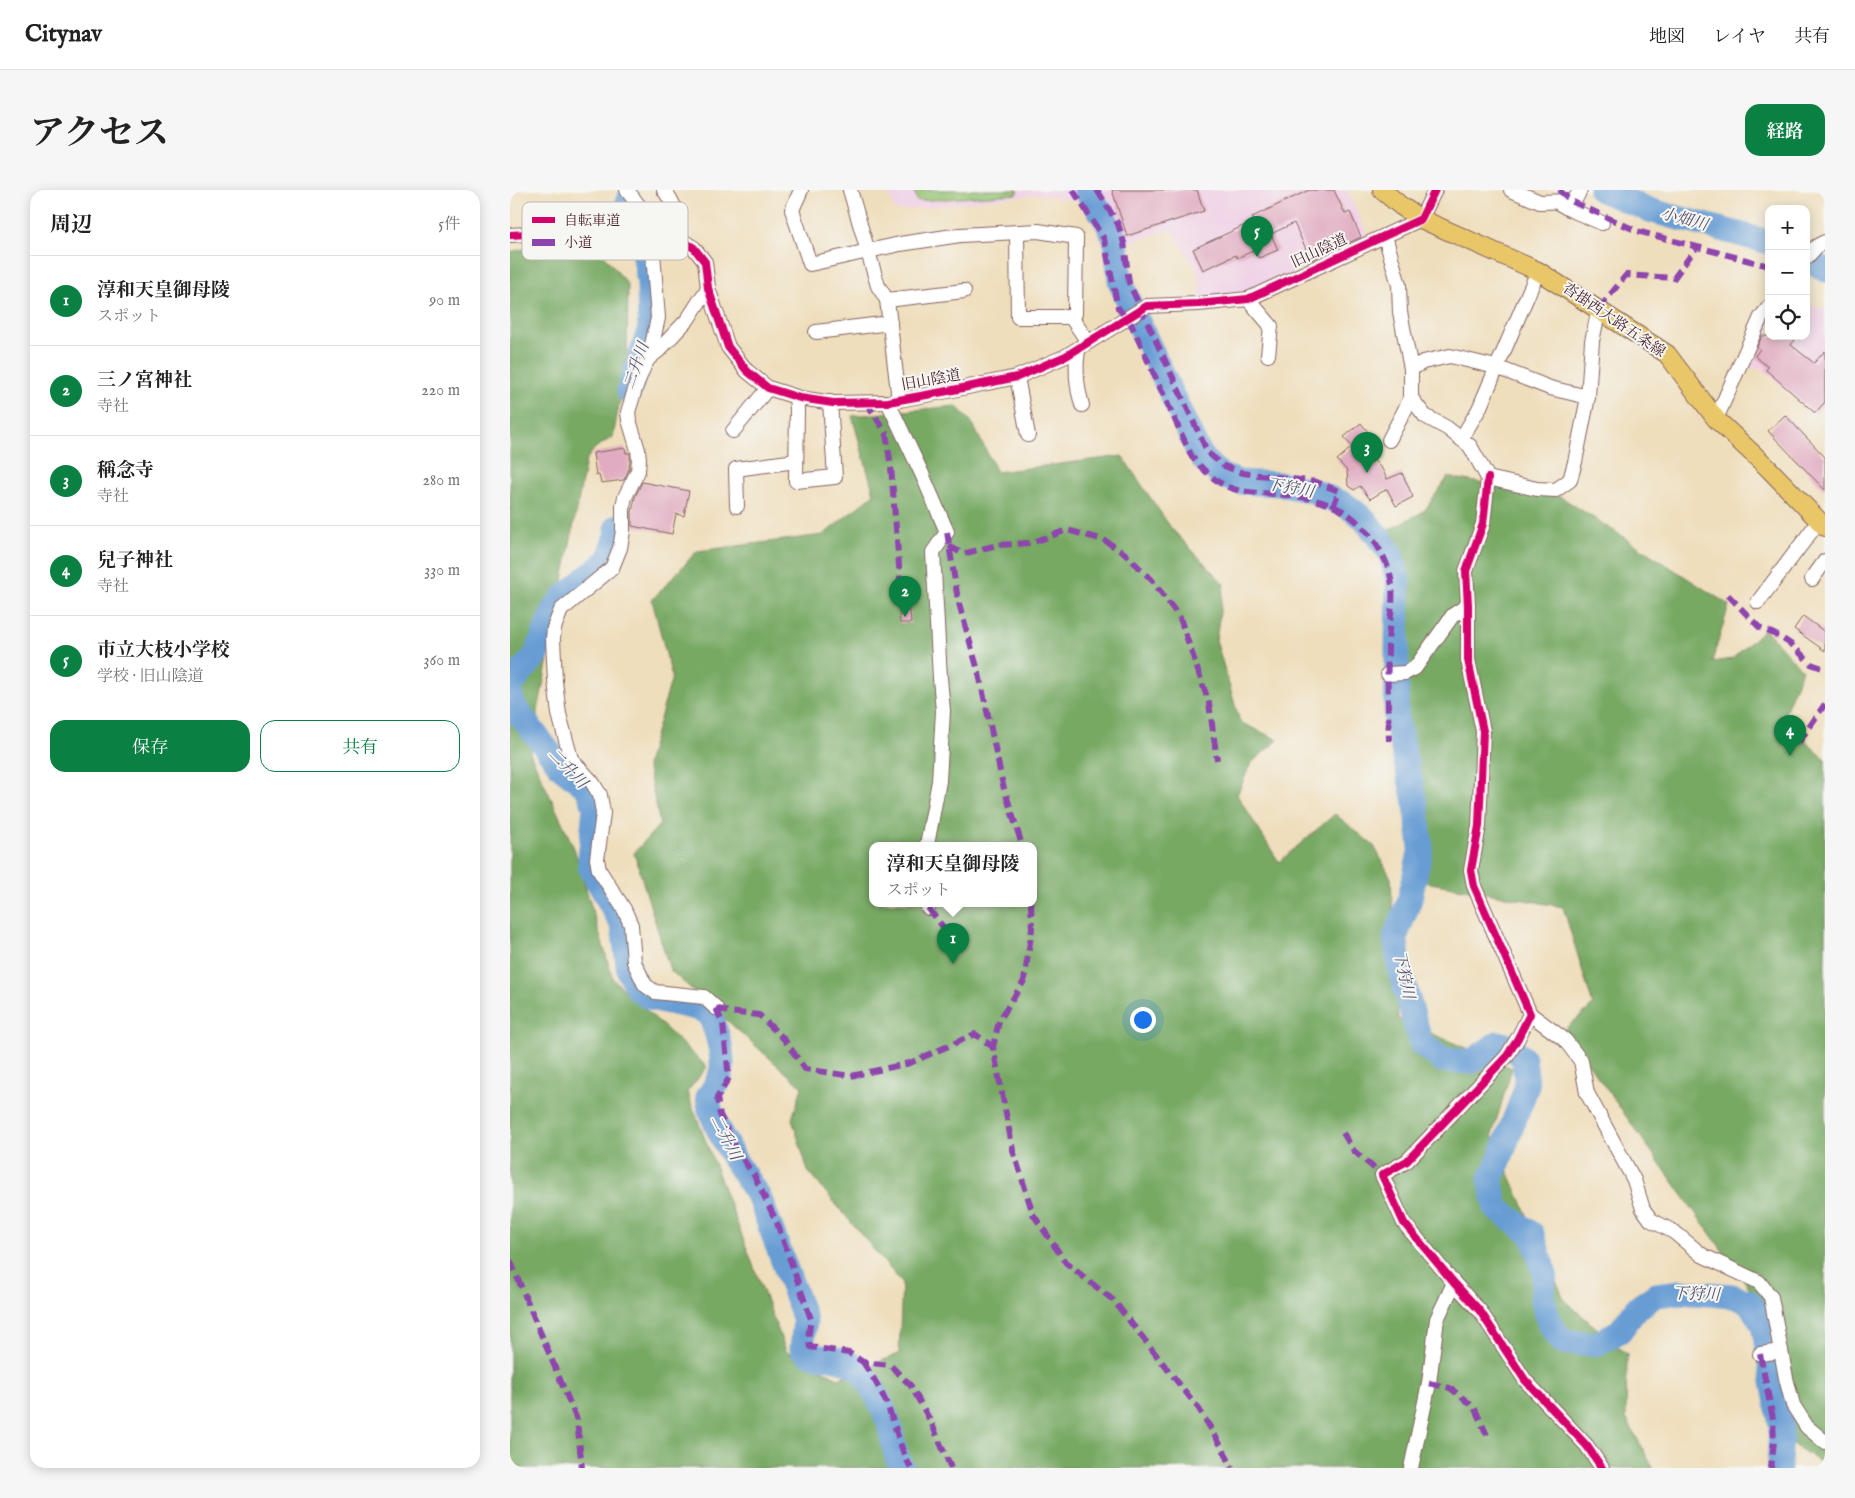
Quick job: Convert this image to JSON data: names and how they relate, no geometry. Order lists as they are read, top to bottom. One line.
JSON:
{"streets":{"main road":["沓掛西大路五条線"],"street":["旧山陰道"]},"crossings":[["旧山陰道","沓掛西大路五条線"]],"water":["小畑川","二升川","下狩川"],"legend":["自転車道","小道"],"page":{"header":"Citynav","nav":["地図","レイヤ","共有"],"title":"アクセス","buttons":["経路",["保存","共有"]],"heading":["周辺","5件"],"map_buttons":["+","−"],"pins":["5","3","2","4","1"],"list":[{"mark":"1","name":"淳和天皇御母陵","note":"スポット","value":"90 m"},{"mark":"2","name":"三ノ宮神社","note":"寺社","value":"220 m"},{"mark":"3","name":"稱念寺","note":"寺社","value":"280 m"},{"mark":"4","name":"兒子神社","note":"寺社","value":"330 m"},{"mark":"5","name":"市立大枝小学校","note":"学校 · 旧山陰道","value":"360 m"}],"popup":["淳和天皇御母陵","スポット"]}}
